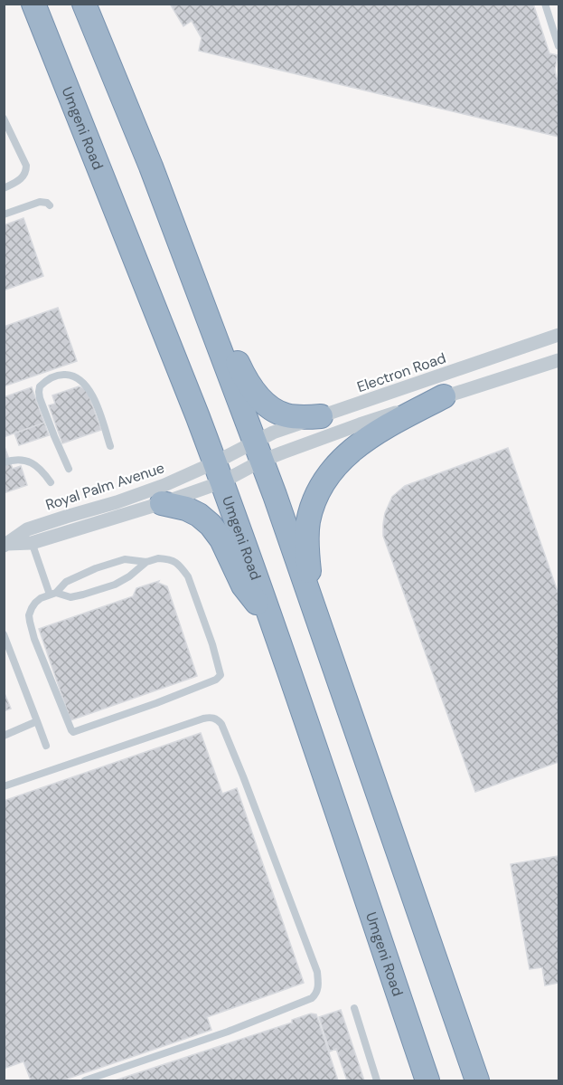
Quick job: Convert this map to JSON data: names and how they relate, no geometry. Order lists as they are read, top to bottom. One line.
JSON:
{"streets":{"highway":["Umgeni Road"],"street":["Electron Road","Royal Palm Avenue"]},"crossings":[["Umgeni Road","Royal Palm Avenue"]]}
